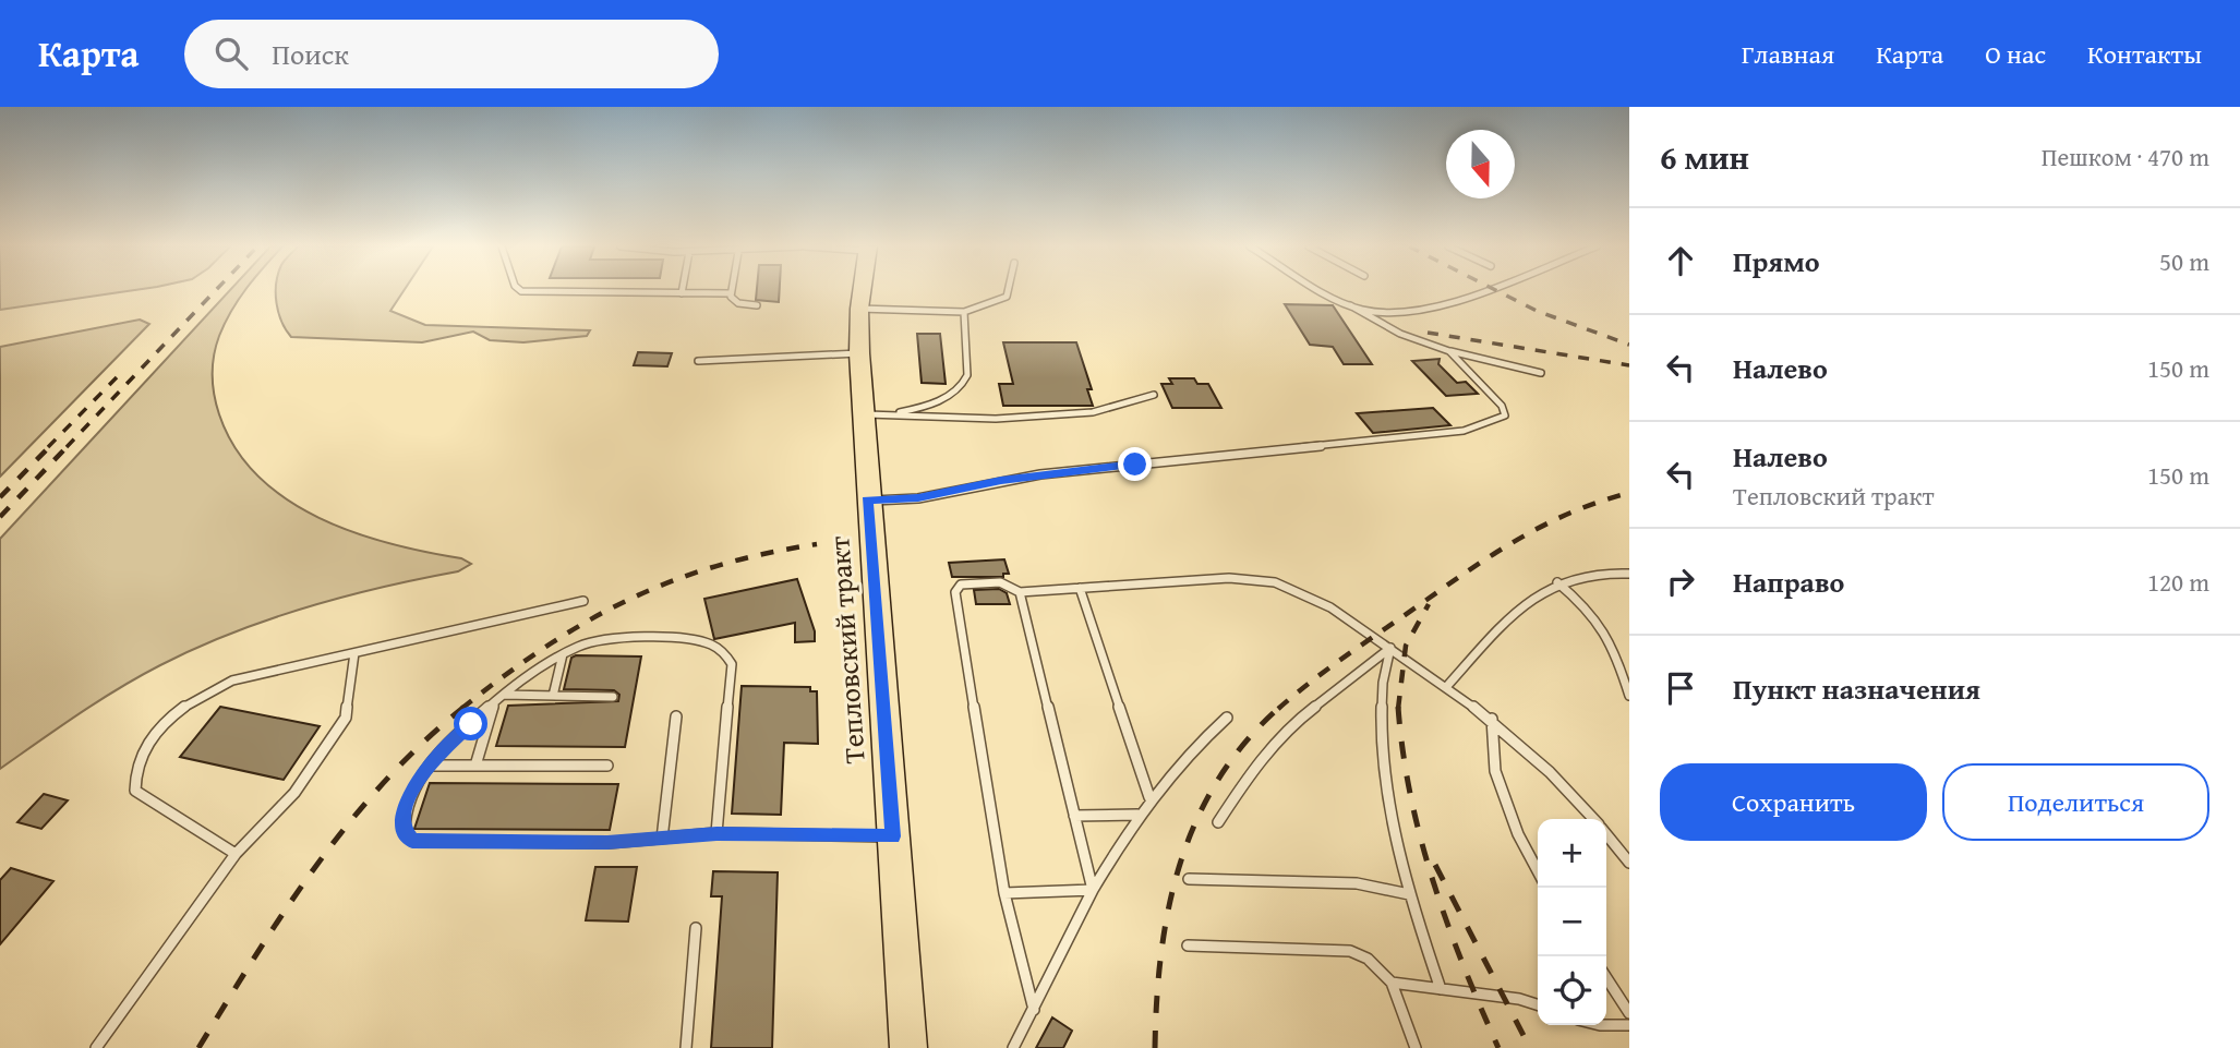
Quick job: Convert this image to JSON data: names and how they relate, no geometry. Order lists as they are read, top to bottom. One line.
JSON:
{"streets":{"main road":["Тепловский тракт"]},"north":"bottom","page":{"header":"Карта","search":"Поиск","nav":["Главная","Карта","О нас","Контакты"],"heading":["6 мин","Пешком · 470 m"],"list":[["Прямо","50 m"],["Налево","150 m"],["Налево","Тепловский тракт","150 m"],["Направо","120 m"],"Пункт назначения"],"buttons":["Сохранить","Поделиться"],"map_buttons":["+","−"]}}
